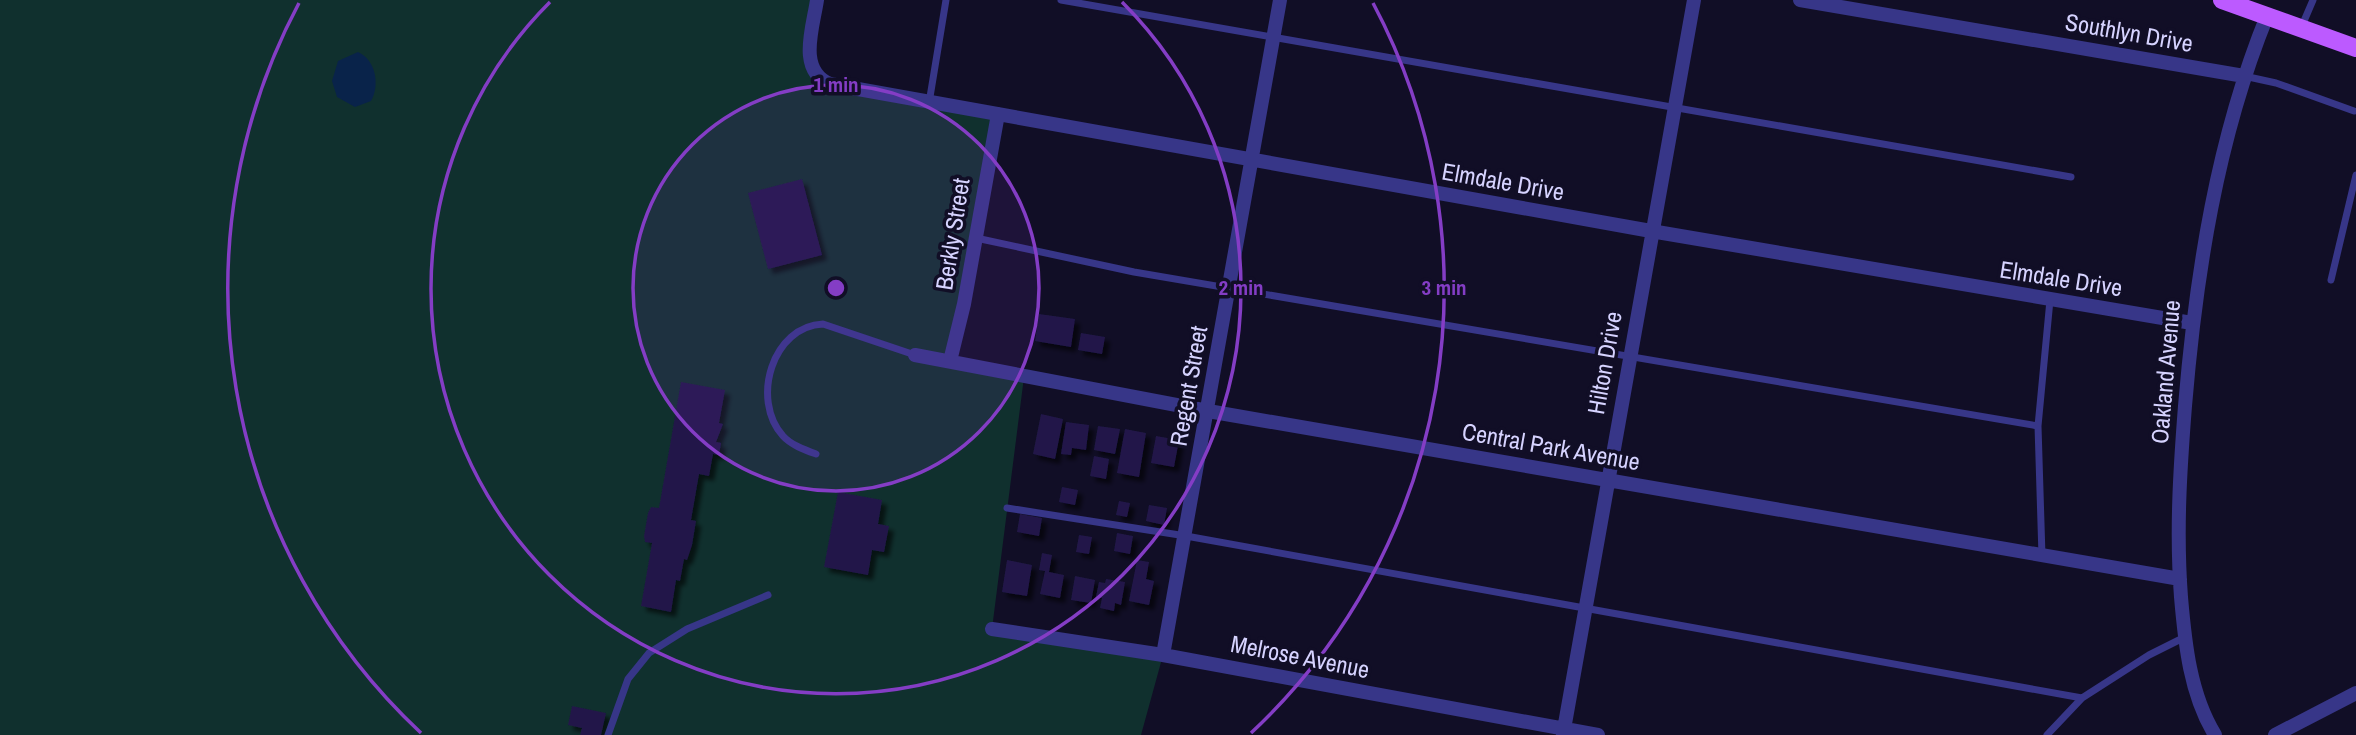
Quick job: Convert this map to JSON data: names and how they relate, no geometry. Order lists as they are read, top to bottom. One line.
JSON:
{"streets":{"street":["Southlyn Drive","Elmdale Drive","Berkly Street","Hilton Drive","Oakland Avenue","Regent Street","Central Park Avenue","Melrose Avenue"]},"crossings":[["Southlyn Drive","Oakland Avenue"],["Elmdale Drive","Berkly Street"],["Elmdale Drive","Hilton Drive"],["Elmdale Drive","Oakland Avenue"],["Elmdale Drive","Regent Street"],["Berkly Street","Central Park Avenue"],["Hilton Drive","Central Park Avenue"],["Hilton Drive","Melrose Avenue"],["Oakland Avenue","Central Park Avenue"],["Regent Street","Central Park Avenue"],["Regent Street","Melrose Avenue"]],"rings":["1 min","2 min","3 min"]}
